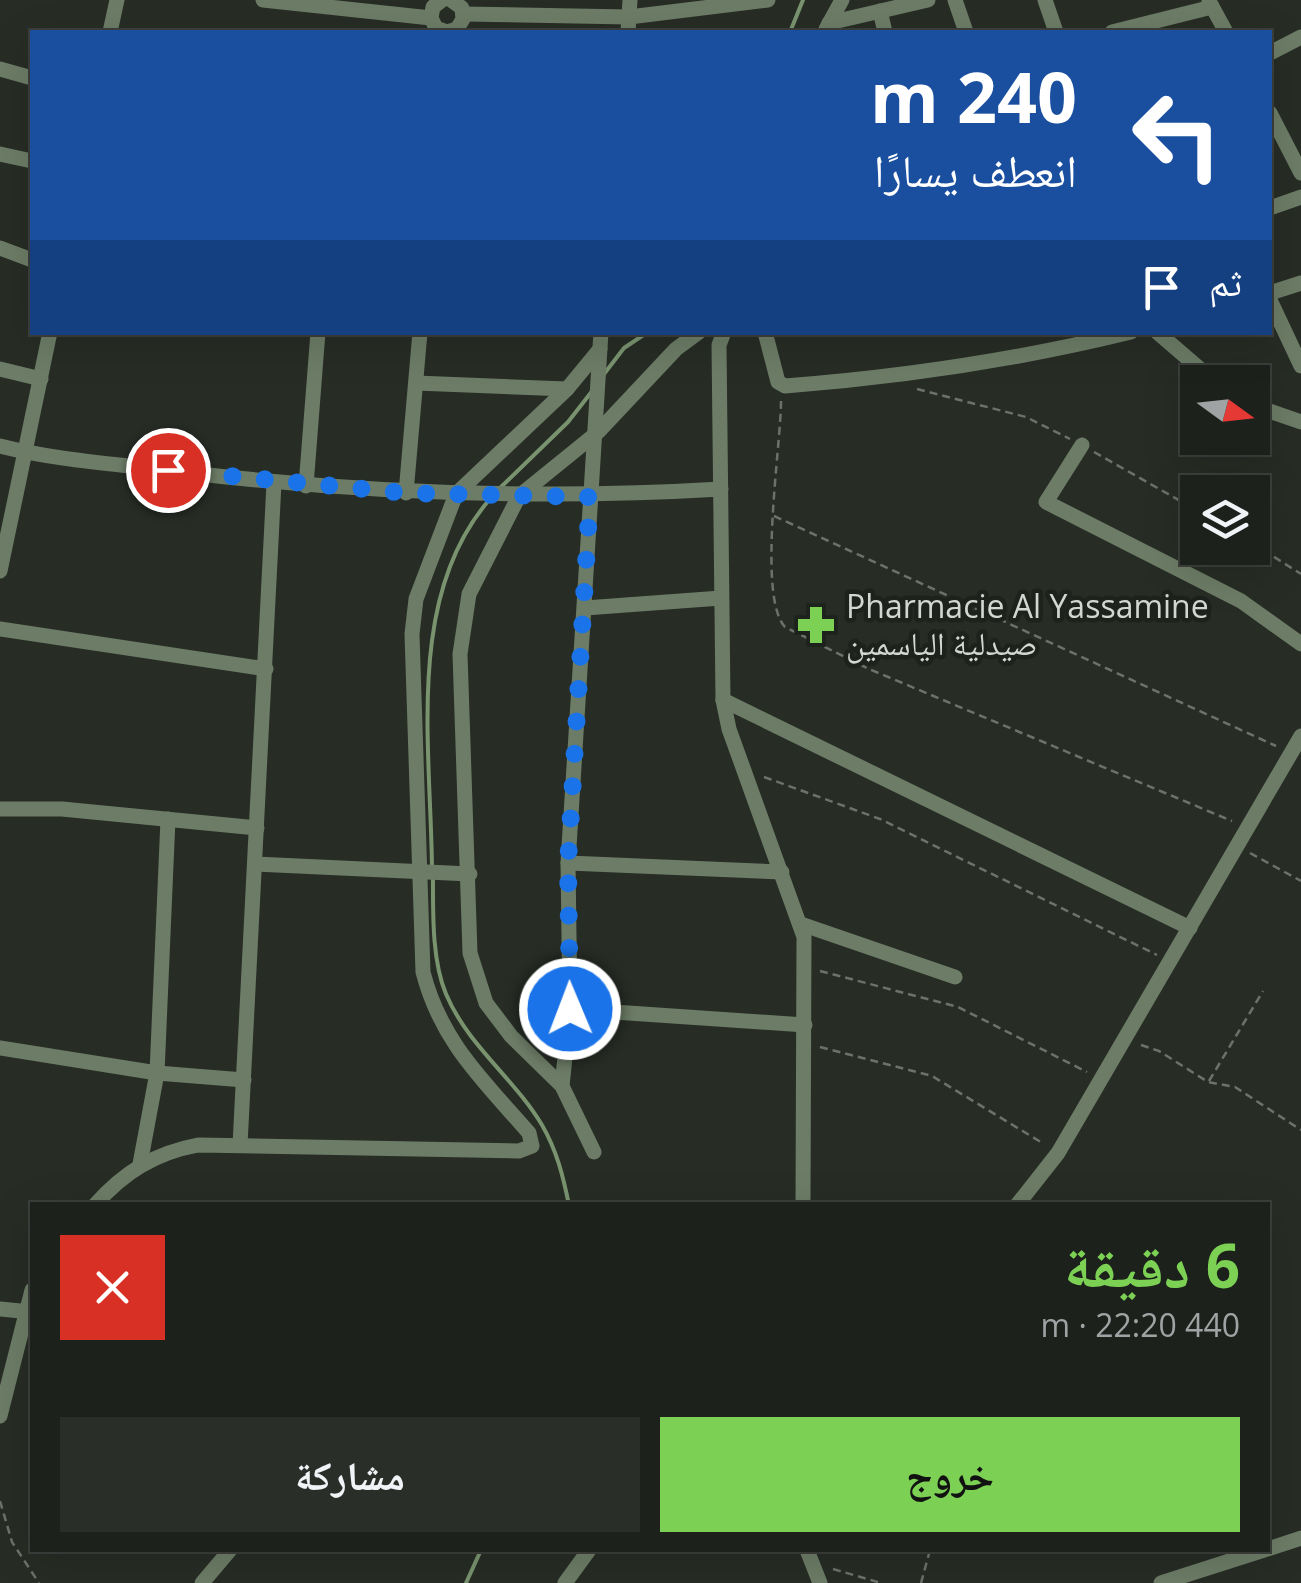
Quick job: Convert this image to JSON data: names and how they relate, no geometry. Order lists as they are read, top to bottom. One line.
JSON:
{"places":{"pharmacy":["Pharmacie Al Yassamine صيدلية الياسمين"]},"north":"right","page":{"turn":["240 m","انعطف يسارًا"],"then":"ثم","heading":["6 دقيقة","440 m · 22:20"],"buttons":["خروج","مشاركة"]}}
